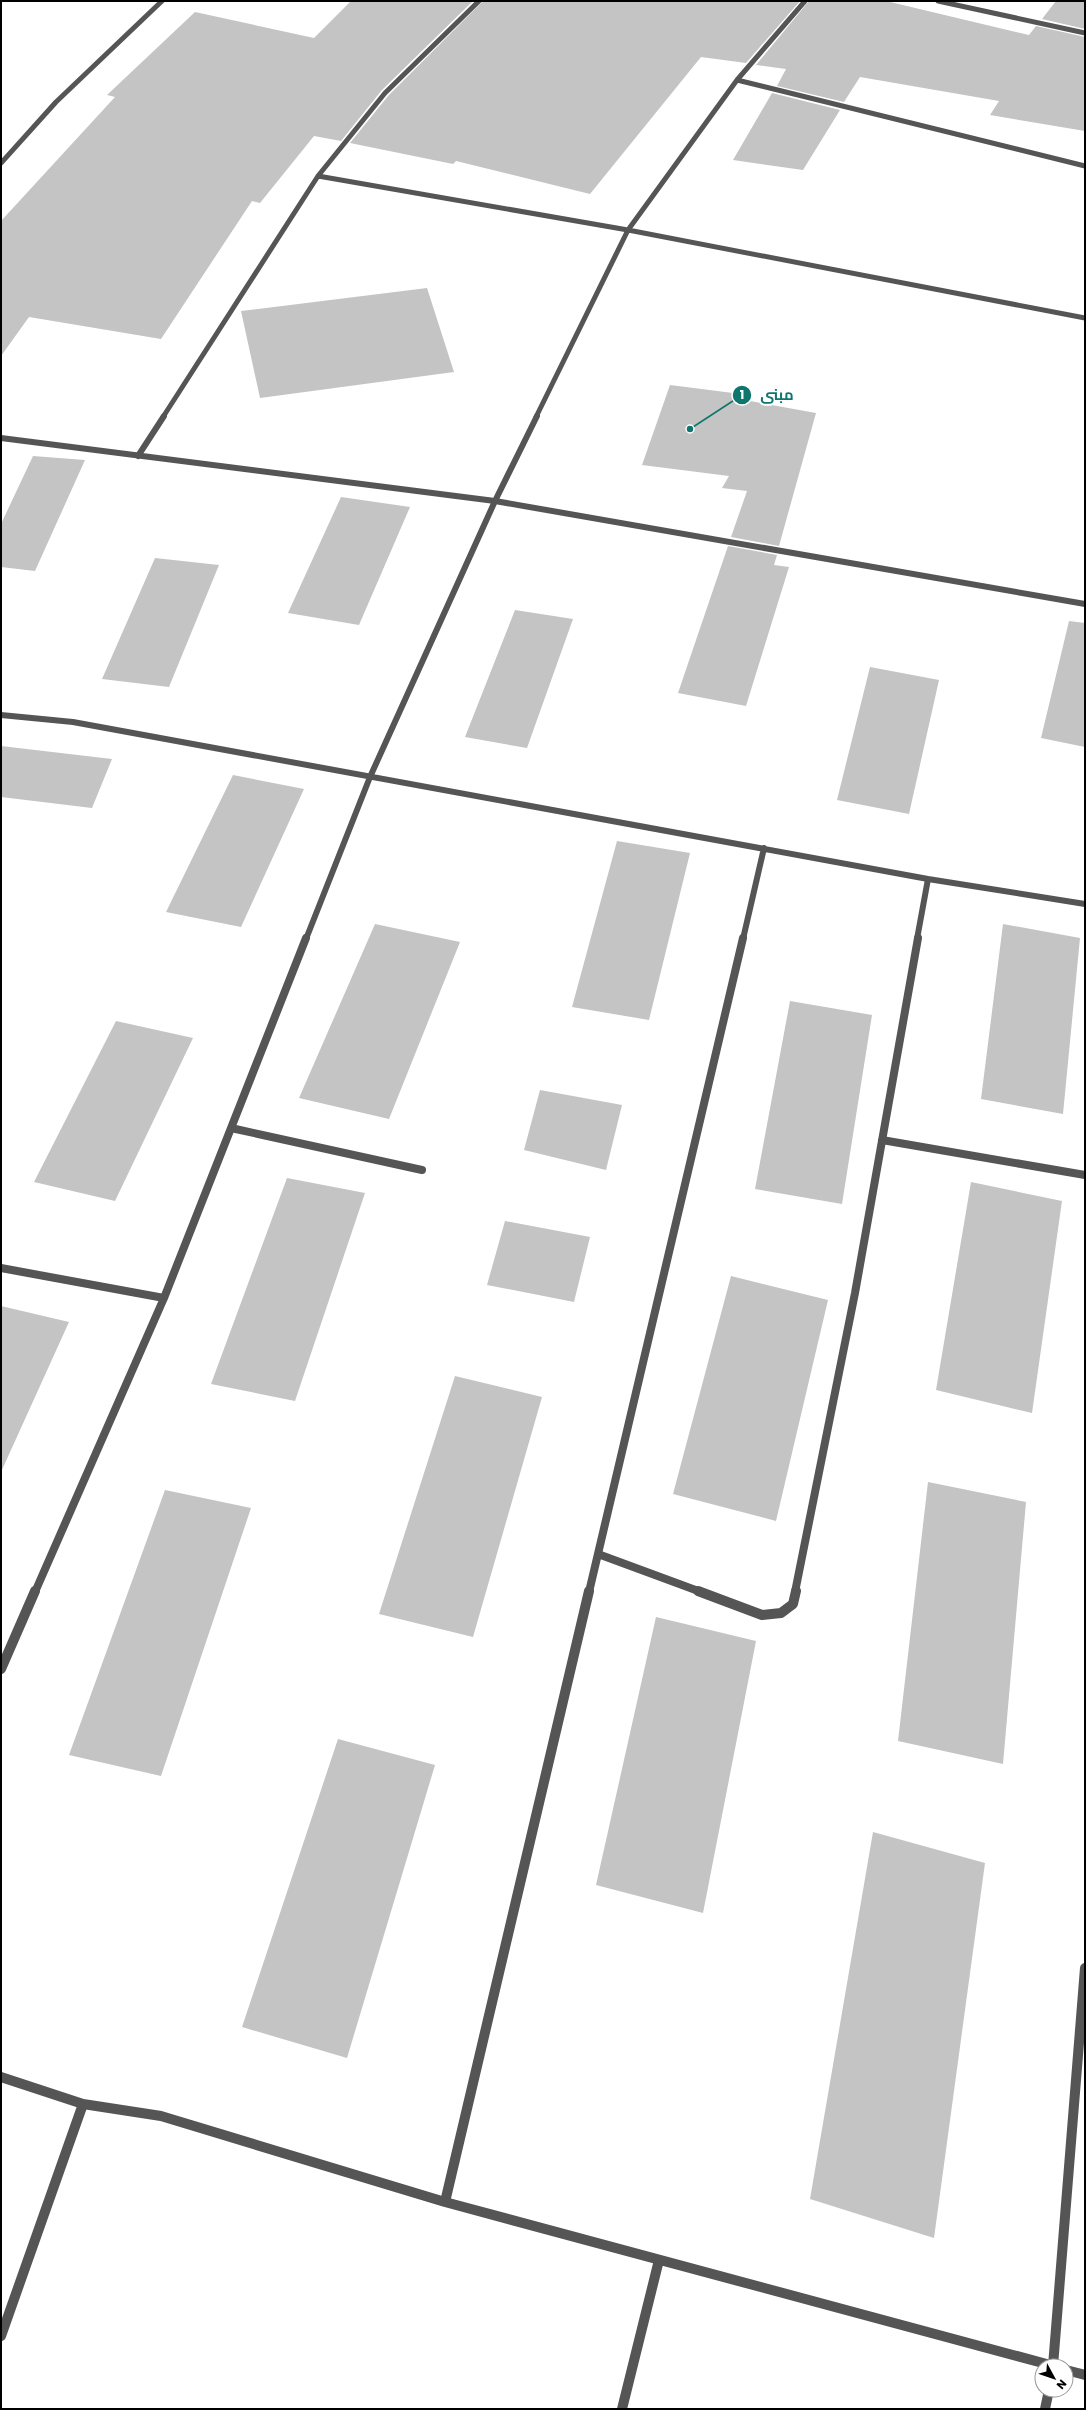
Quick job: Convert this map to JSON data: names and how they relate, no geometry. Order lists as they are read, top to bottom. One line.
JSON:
{"places":["مبنى"],"north":"bottom right"}
